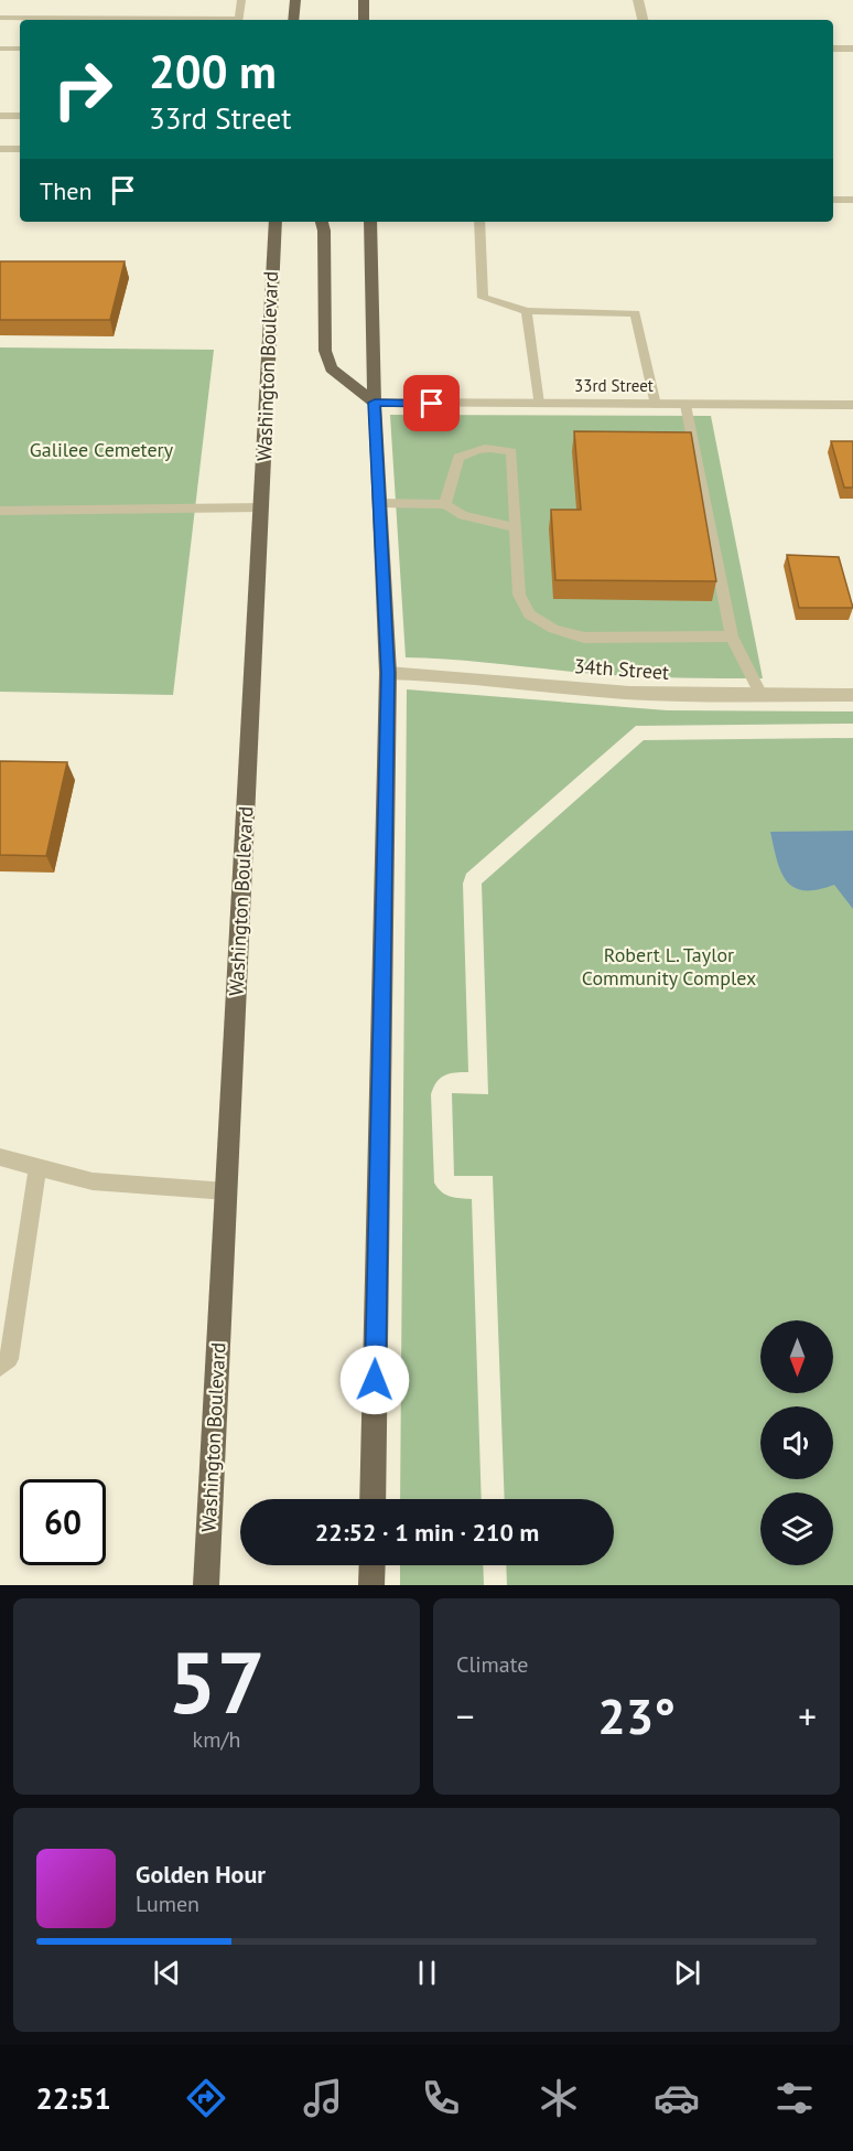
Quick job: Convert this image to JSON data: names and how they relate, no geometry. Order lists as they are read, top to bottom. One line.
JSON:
{"streets":{"main road":["Washington Boulevard"],"street":["33rd Street","34th Street"]},"parks":["Galilee Cemetery","Robert L. Taylor Community Complex"],"north":"bottom","page":{"turn":["200 m","33rd Street"],"then":"Then","limit":"60","trip":"22:52 · 1 min · 210 m","tile":[["57","km/h"],"Climate"],"heat":["−","23°","+"],"song":["Golden Hour","Lumen"],"tabs":"22:51"}}
